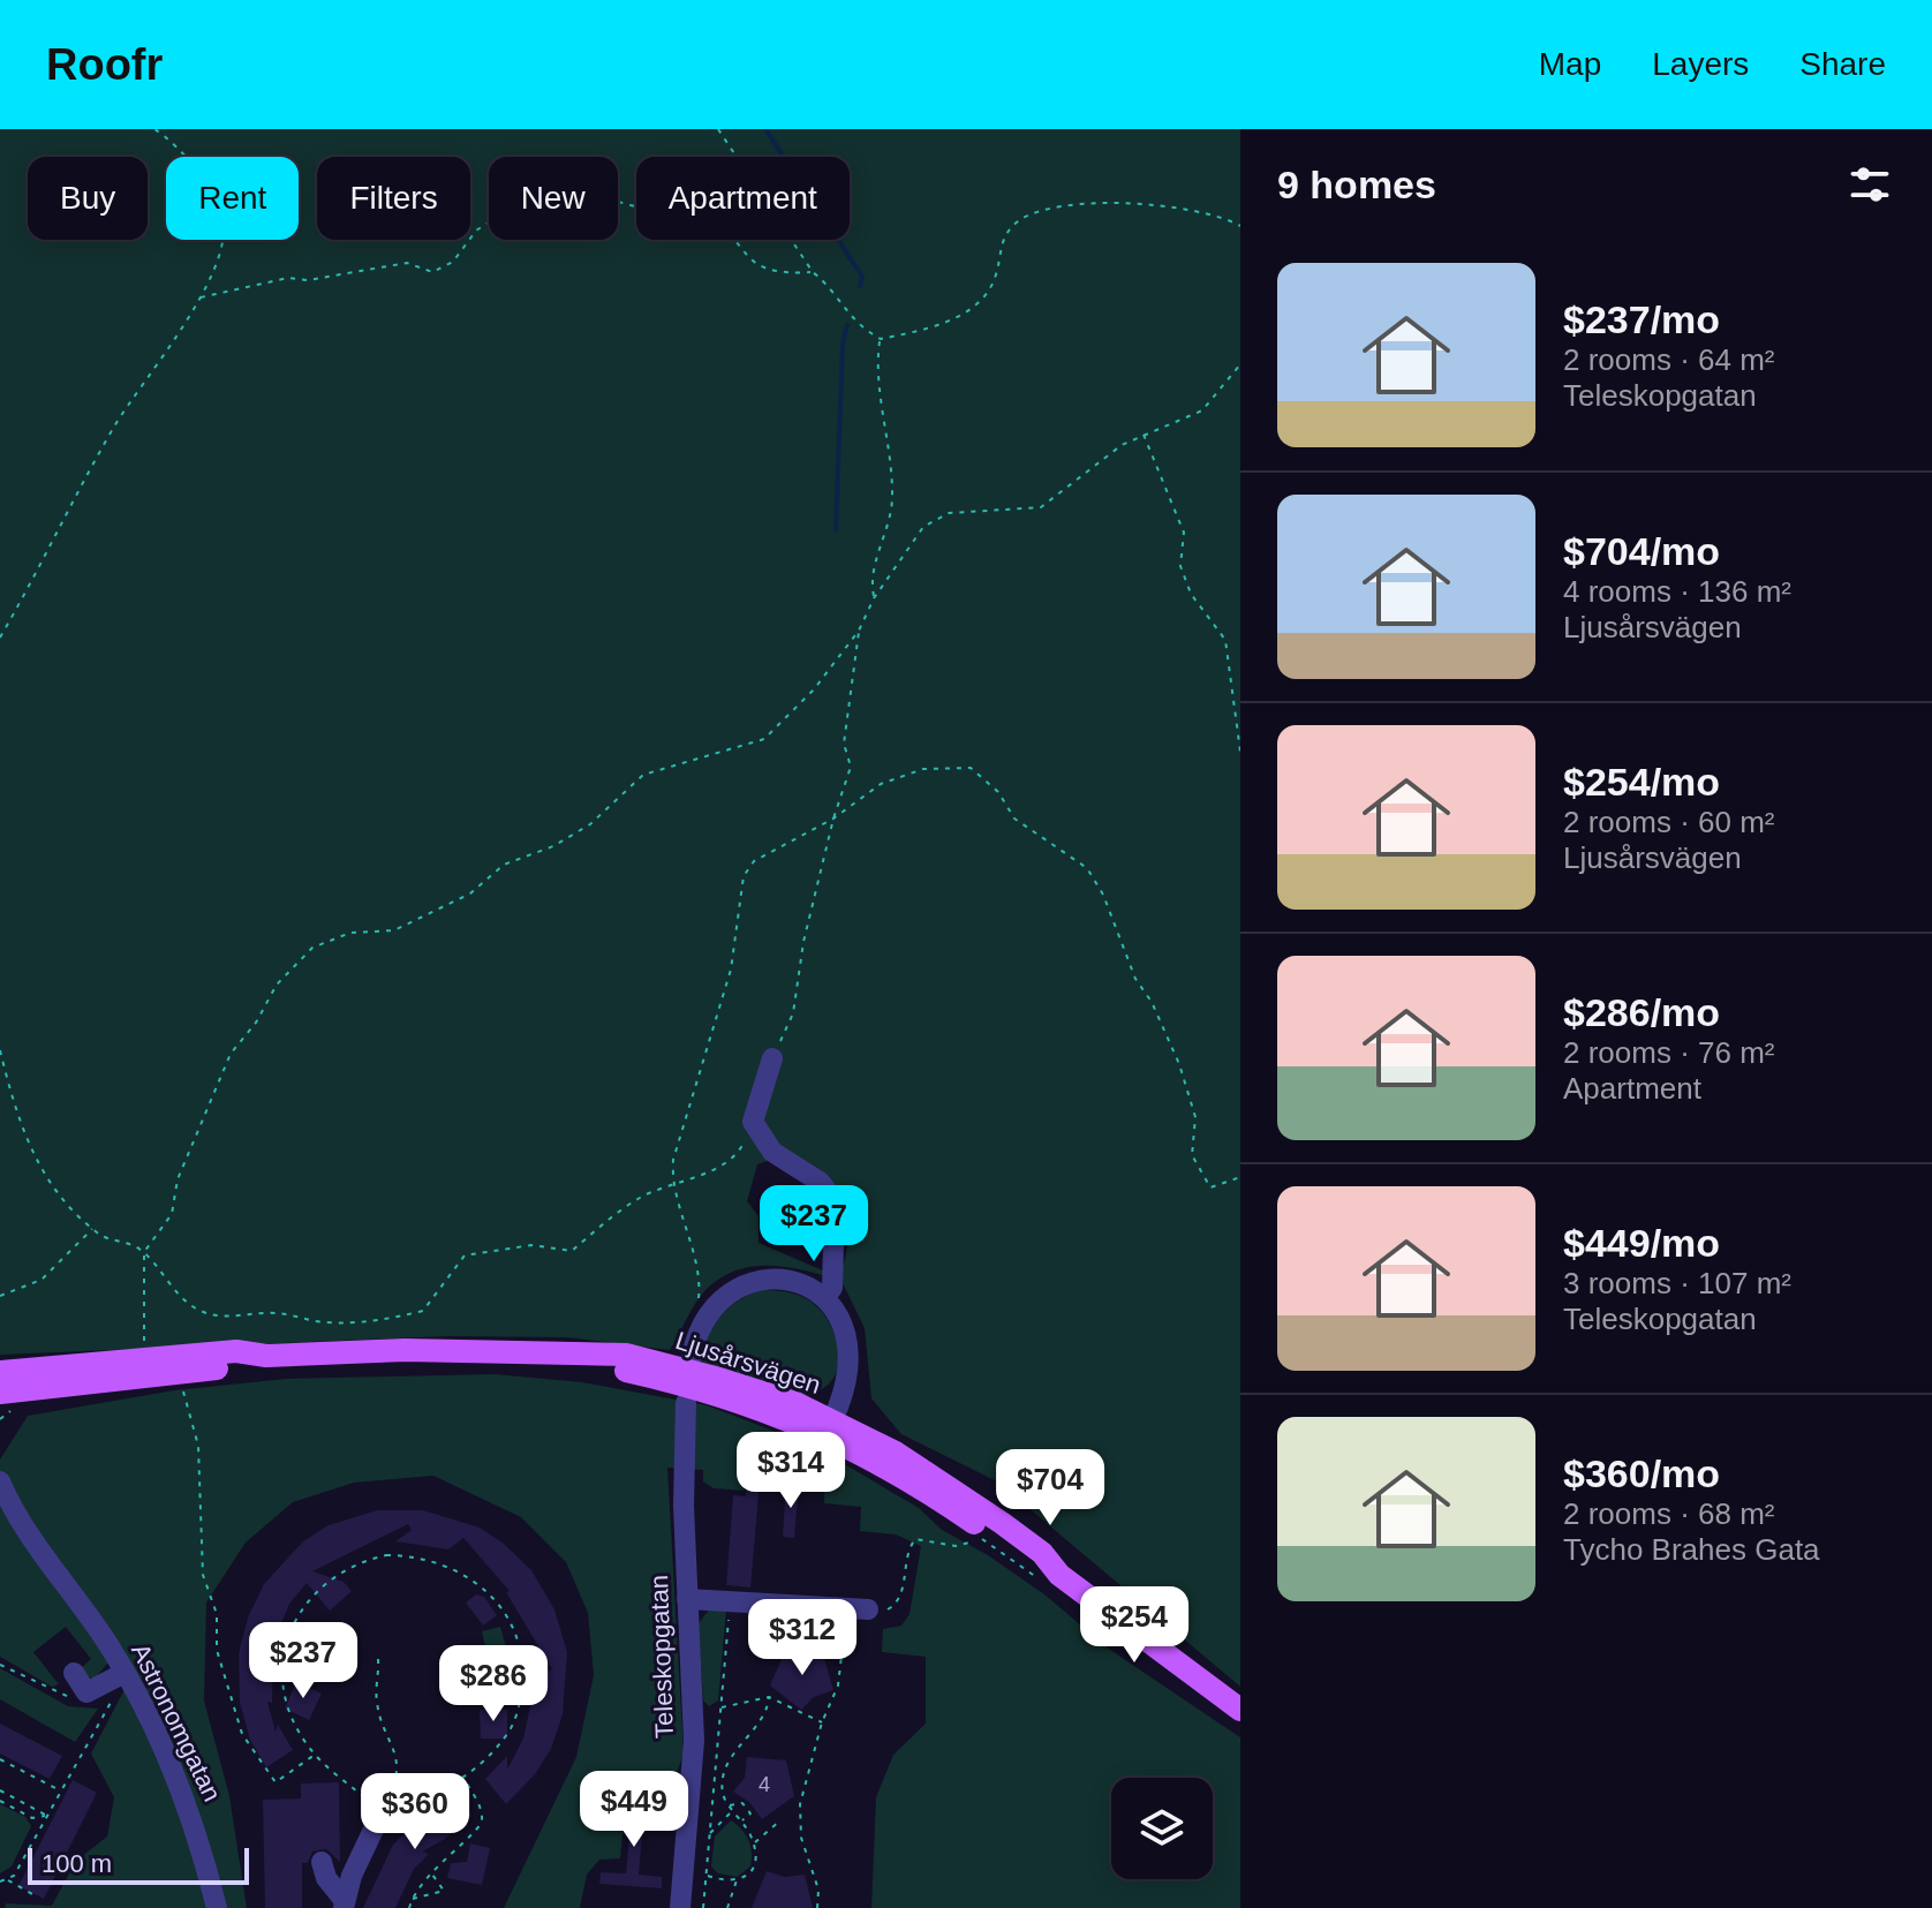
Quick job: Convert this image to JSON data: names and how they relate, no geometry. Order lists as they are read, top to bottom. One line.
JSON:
{"streets":{"main road":["Ljusårsvägen"],"street":["Teleskopgatan","Astronomgatan"]},"house_numbers":["4"],"scale_bar":"100 m","page":{"header":"Roofr","nav":["Map","Layers","Share"],"heading":"9 homes","chip":["Buy","Rent","Filters","New","Apartment"],"list":[{"name":"$237/mo","note":"2 rooms · 64 m² · Teleskopgatan"},{"name":"$704/mo","note":"4 rooms · 136 m² · Ljusårsvägen"},{"name":"$254/mo","note":"2 rooms · 60 m² · Ljusårsvägen"},{"name":"$286/mo","note":"2 rooms · 76 m² · Apartment"},{"name":"$449/mo","note":"3 rooms · 107 m² · Teleskopgatan"},{"name":"$360/mo","note":"2 rooms · 68 m² · Tycho Brahes Gata"}],"price":["$237","$314","$704","$254","$312","$237","$286","$449","$360"],"scale":"100 m"}}
